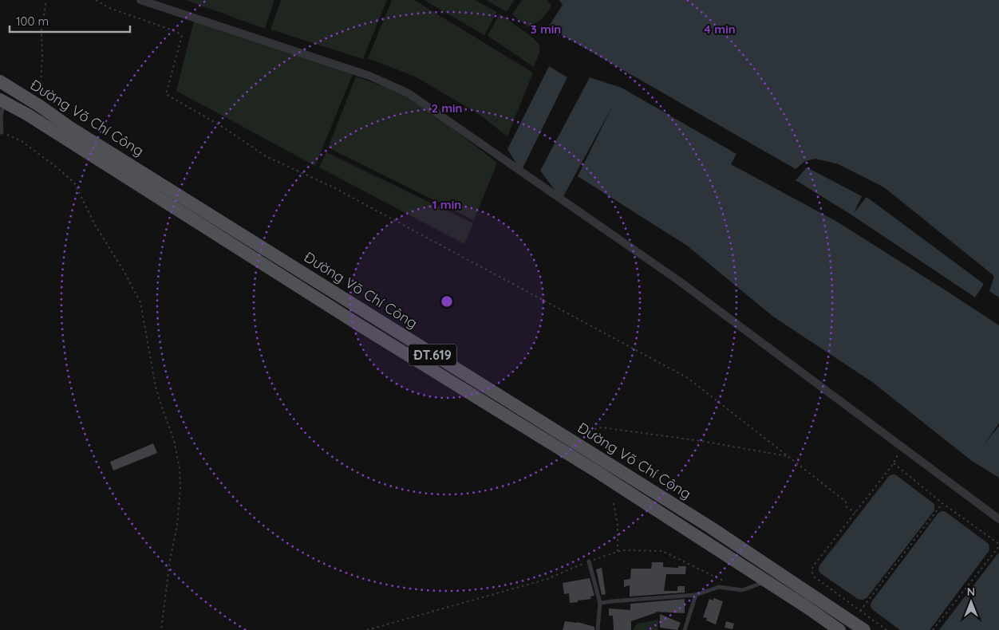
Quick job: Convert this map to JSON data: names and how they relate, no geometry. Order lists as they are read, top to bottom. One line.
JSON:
{"streets":{"main road":["Đường Võ Chí Công","ĐT.619"]},"scale_bar":"100 m","north":"top","rings":["4 min","3 min","2 min","1 min"]}
